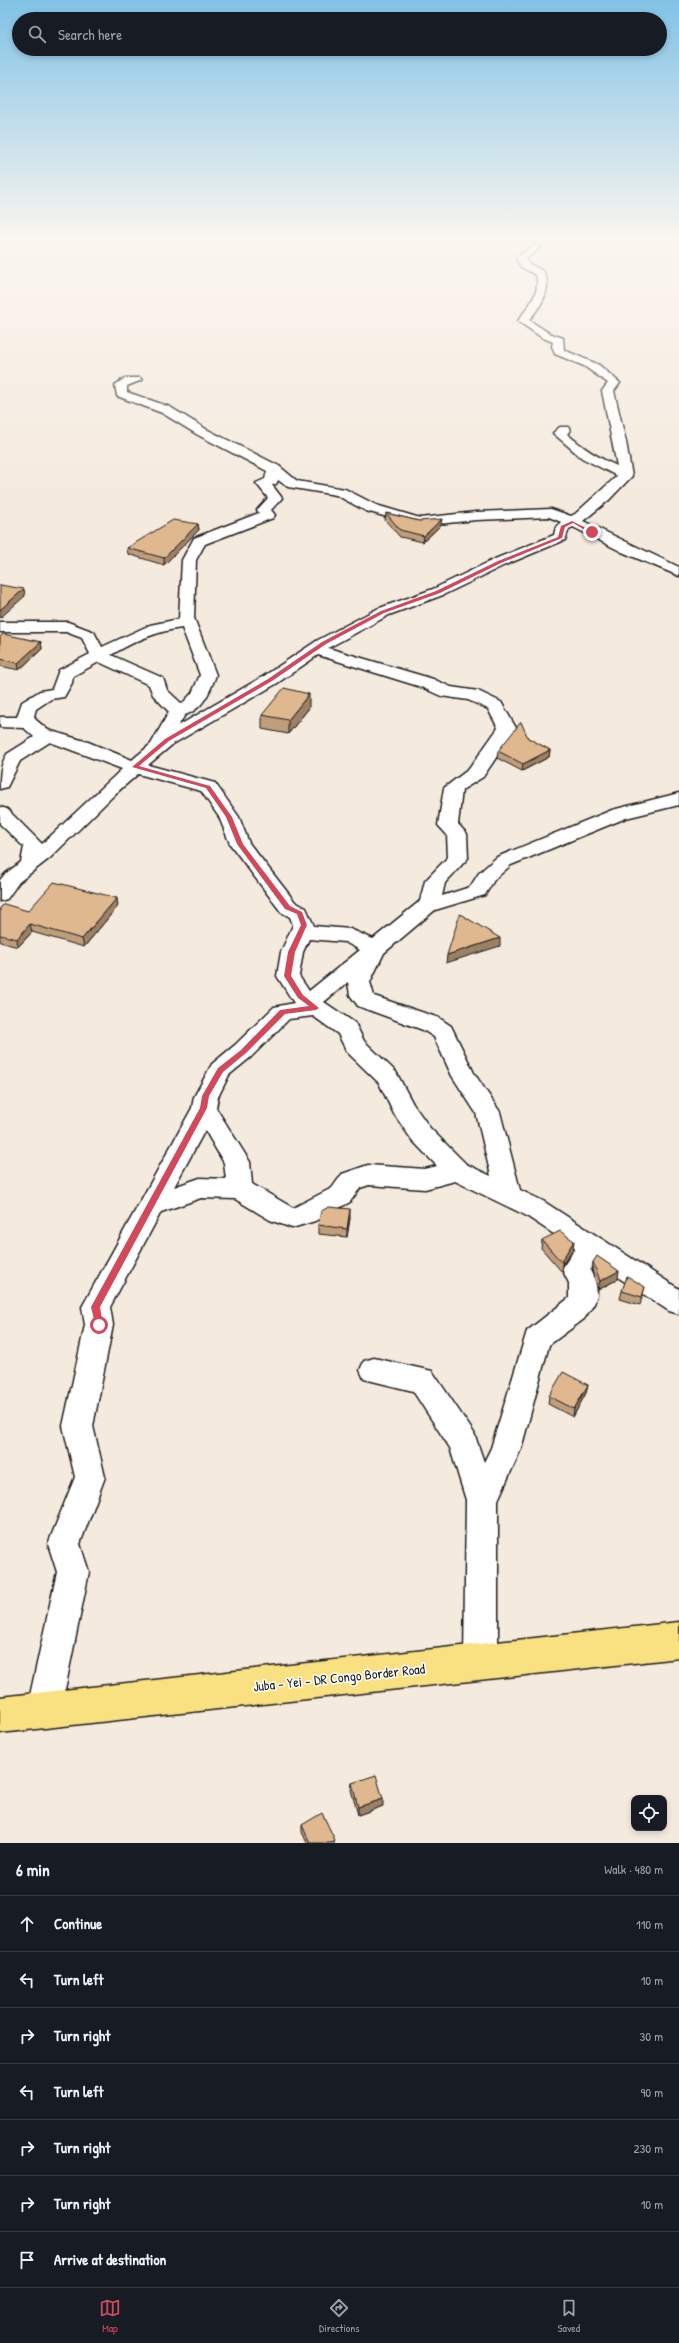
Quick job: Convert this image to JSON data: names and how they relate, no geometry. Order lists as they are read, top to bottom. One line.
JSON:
{"streets":{"main road":["Juba - Yei - DR Congo Border Road"]},"page":{"search":"Search here","heading":["6 min","Walk · 480 m"],"list":[["Continue","110 m"],["Turn left","10 m"],["Turn right","30 m"],["Turn left","90 m"],["Turn right","230 m"],["Turn right","10 m"],"Arrive at destination"],"nav":["Map","Directions","Saved"]}}
